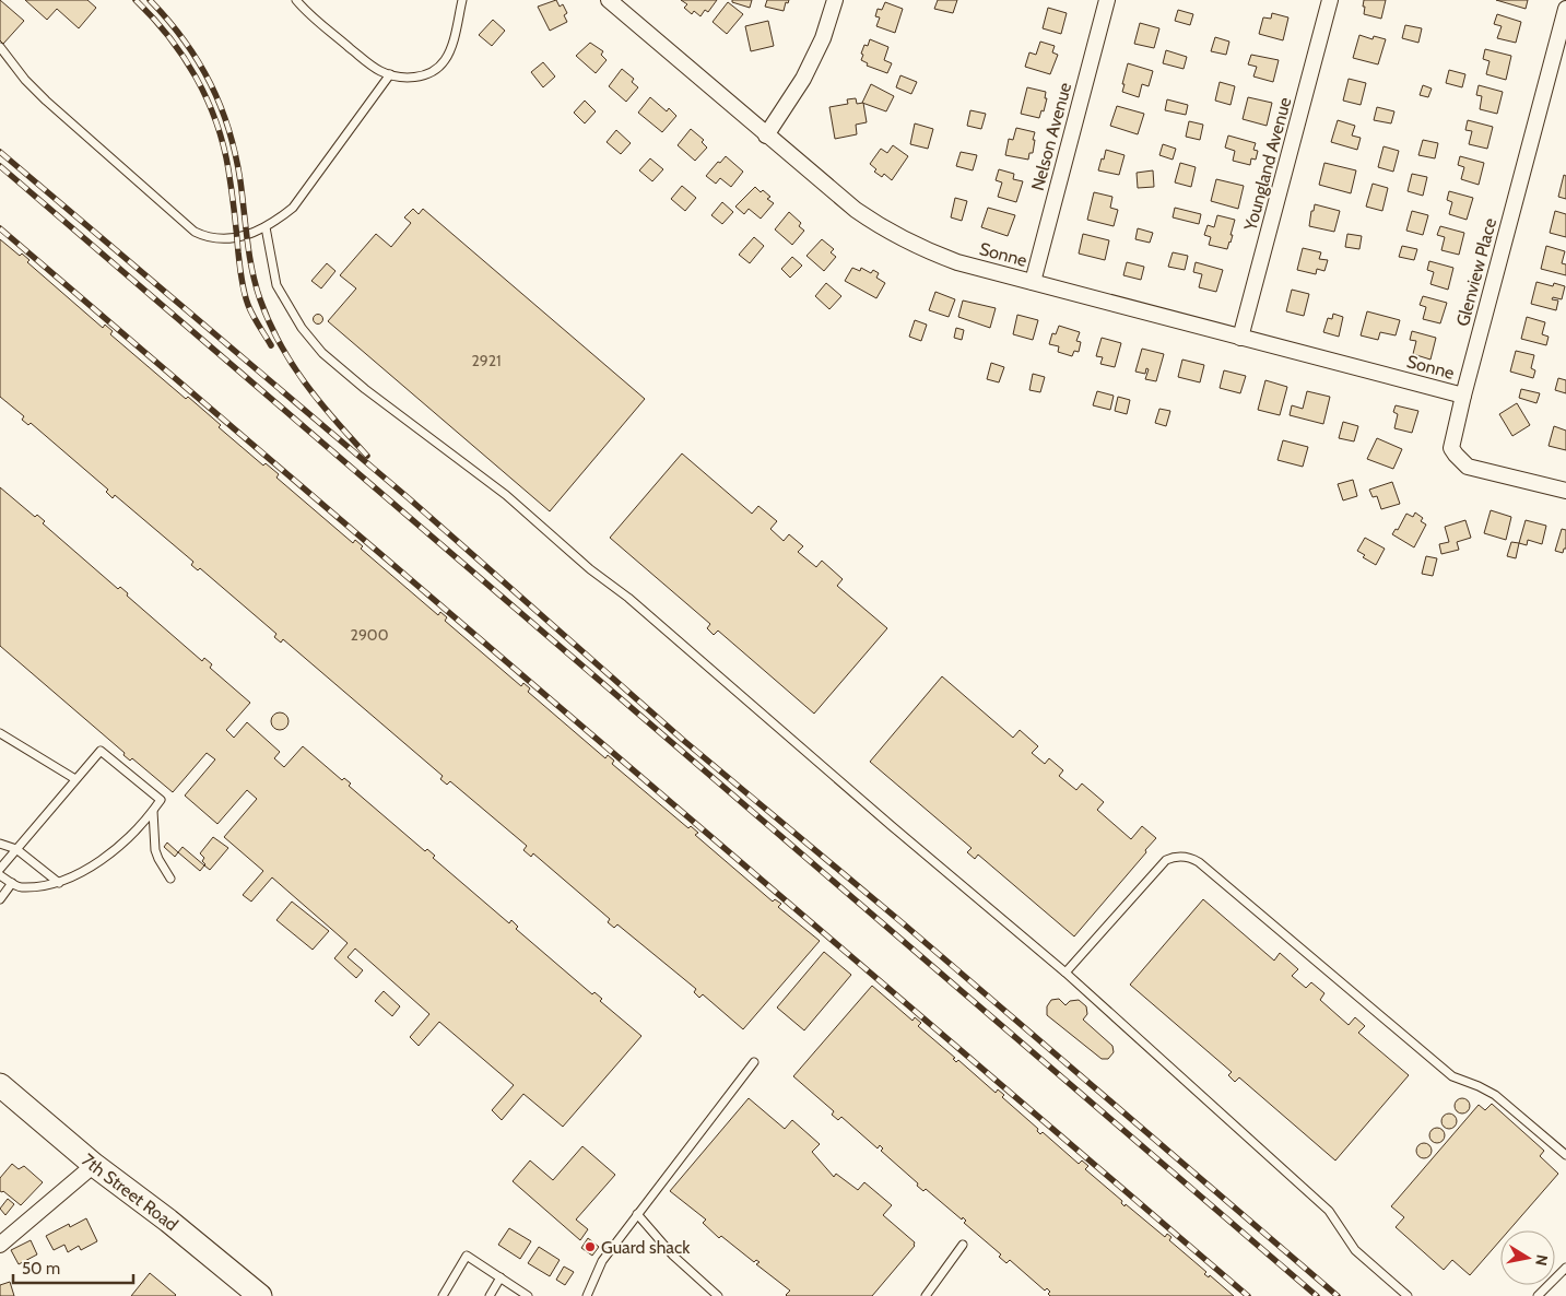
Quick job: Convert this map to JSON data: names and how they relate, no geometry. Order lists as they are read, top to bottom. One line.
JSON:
{"streets":{"main road":["7th Street Road"],"street":["Nelson Avenue","Youngland Avenue","Sonne","Glenview Place"]},"crossings":[["Nelson Avenue","Sonne"],["Youngland Avenue","Sonne"],["Sonne","Glenview Place"]],"places":["Guard shack"],"house_numbers":["2921","2900"],"scale_bar":"50 m","north":"right"}
